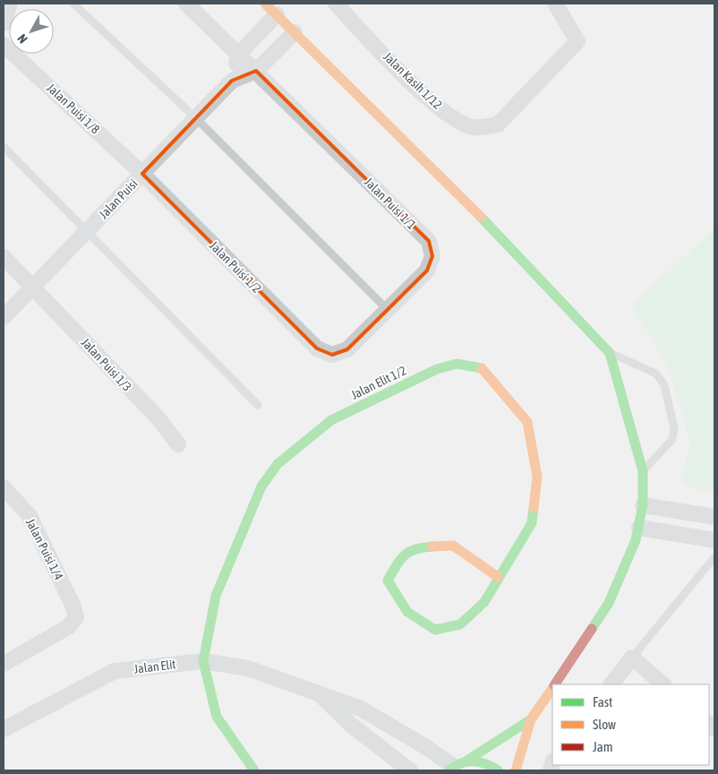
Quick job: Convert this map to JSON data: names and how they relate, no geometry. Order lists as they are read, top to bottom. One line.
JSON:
{"streets":{"street":["Jalan Kasih 1/12","Jalan Puisi 1/8","Jalan Puisi","Jalan Puisi 1/1","Jalan Puisi 1/2","Jalan Puisi 1/3","Jalan Elit 1/2","Jalan Puisi 1/4","Jalan Elit"]},"crossings":[["Jalan Puisi 1/8","Jalan Puisi"],["Jalan Puisi 1/8","Jalan Puisi 1/2"],["Jalan Puisi","Jalan Puisi 1/1"],["Jalan Puisi","Jalan Puisi 1/2"],["Jalan Puisi","Jalan Puisi 1/3"],["Jalan Puisi 1/1","Jalan Puisi 1/2"],["Jalan Elit 1/2","Jalan Elit"]],"legend":["Fast","Slow","Jam"],"north":"bottom left"}
